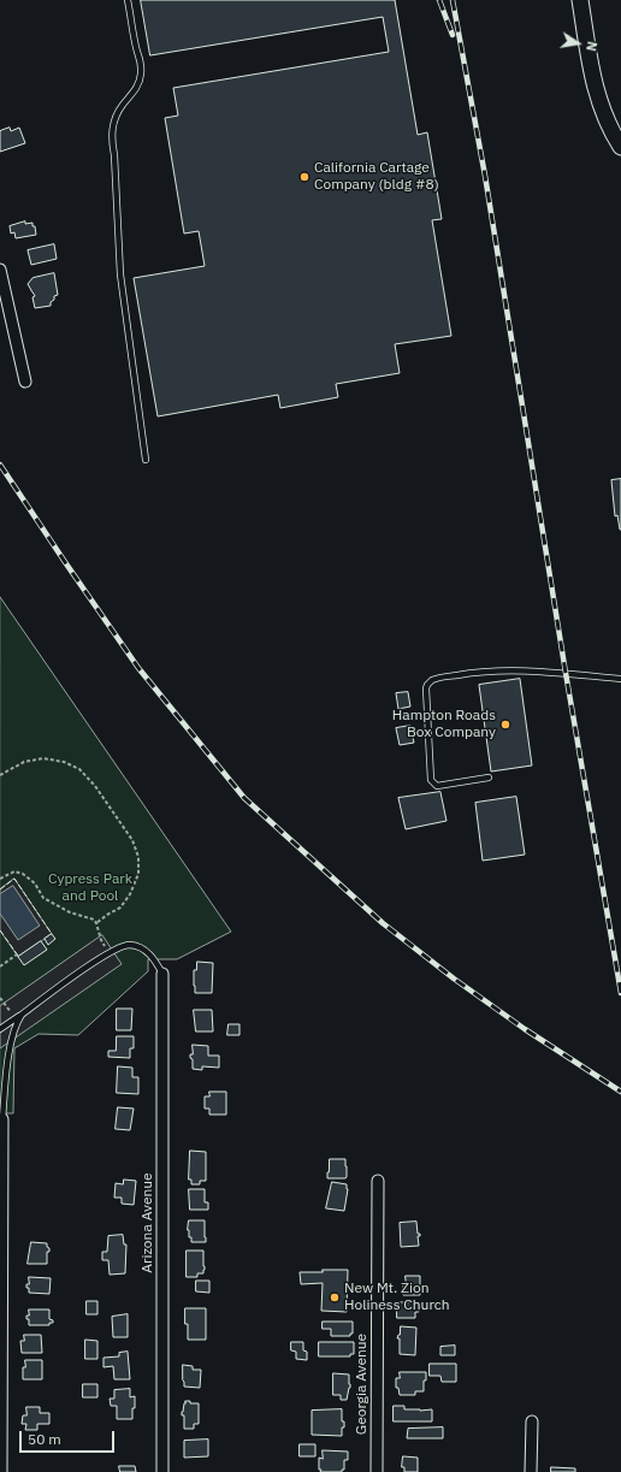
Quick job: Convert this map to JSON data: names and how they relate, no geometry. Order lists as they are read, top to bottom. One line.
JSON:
{"streets":{"street":["Arizona Avenue","Georgia Avenue"]},"parks":["Cypress Park and Pool"],"places":["California Cartage Company (bldg #8)","Hampton Roads Box Company","New Mt. Zion Holiness Church"],"scale_bar":"50 m","north":"right"}
